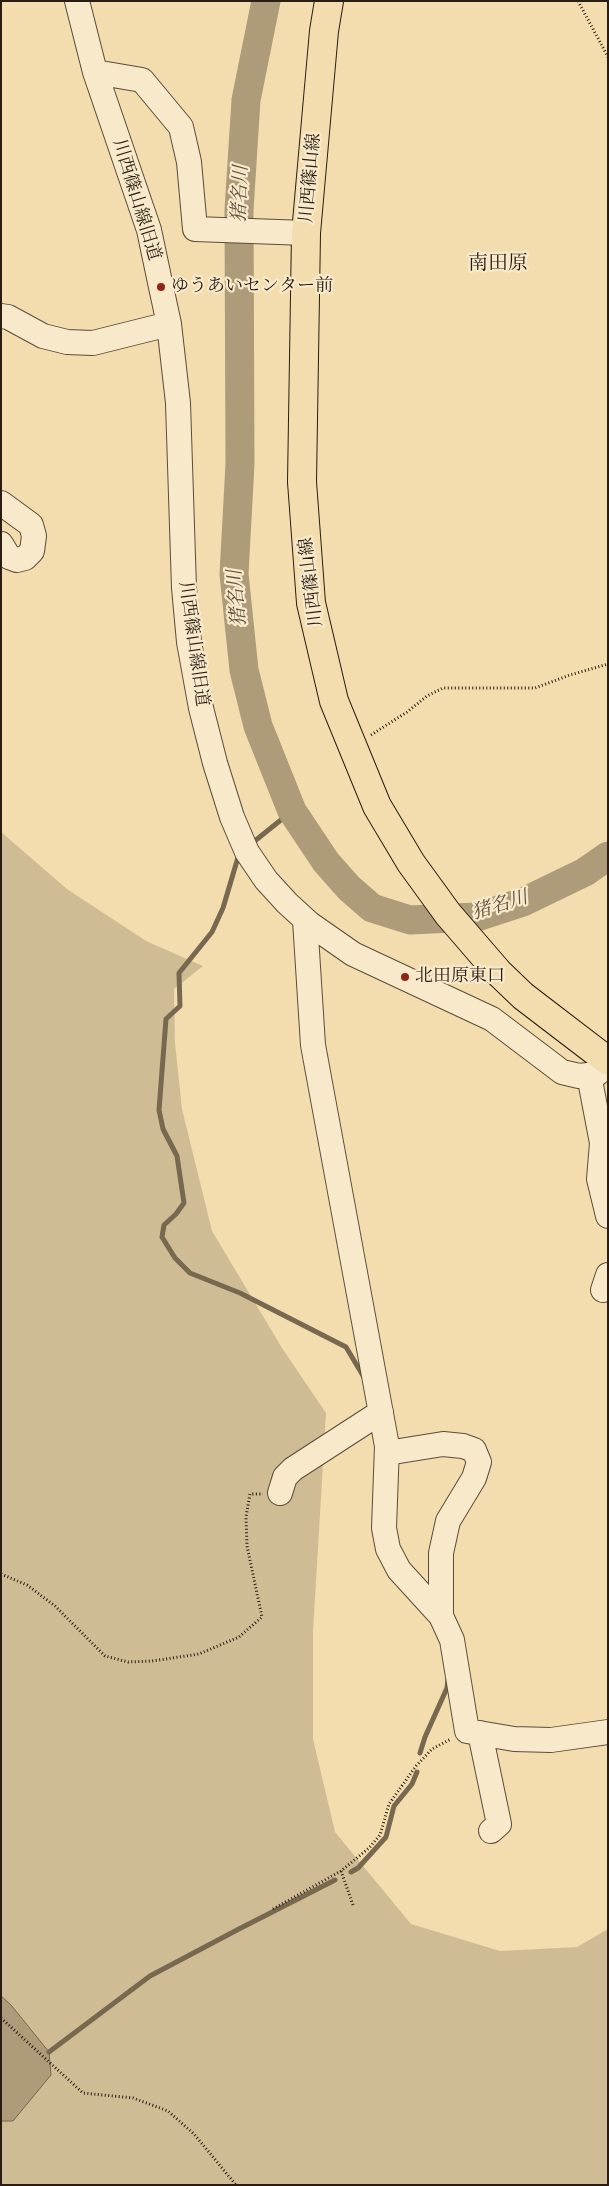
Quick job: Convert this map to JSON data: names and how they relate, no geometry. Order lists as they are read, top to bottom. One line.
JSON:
{"streets":{"main road":["川西篠山線"],"street":["川西篠山線旧道"]},"crossings":[["川西篠山線","川西篠山線旧道"]],"districts":["南田原"],"water":["猪名川"],"places":["ゆうあいセンター前","北田原東口"]}
